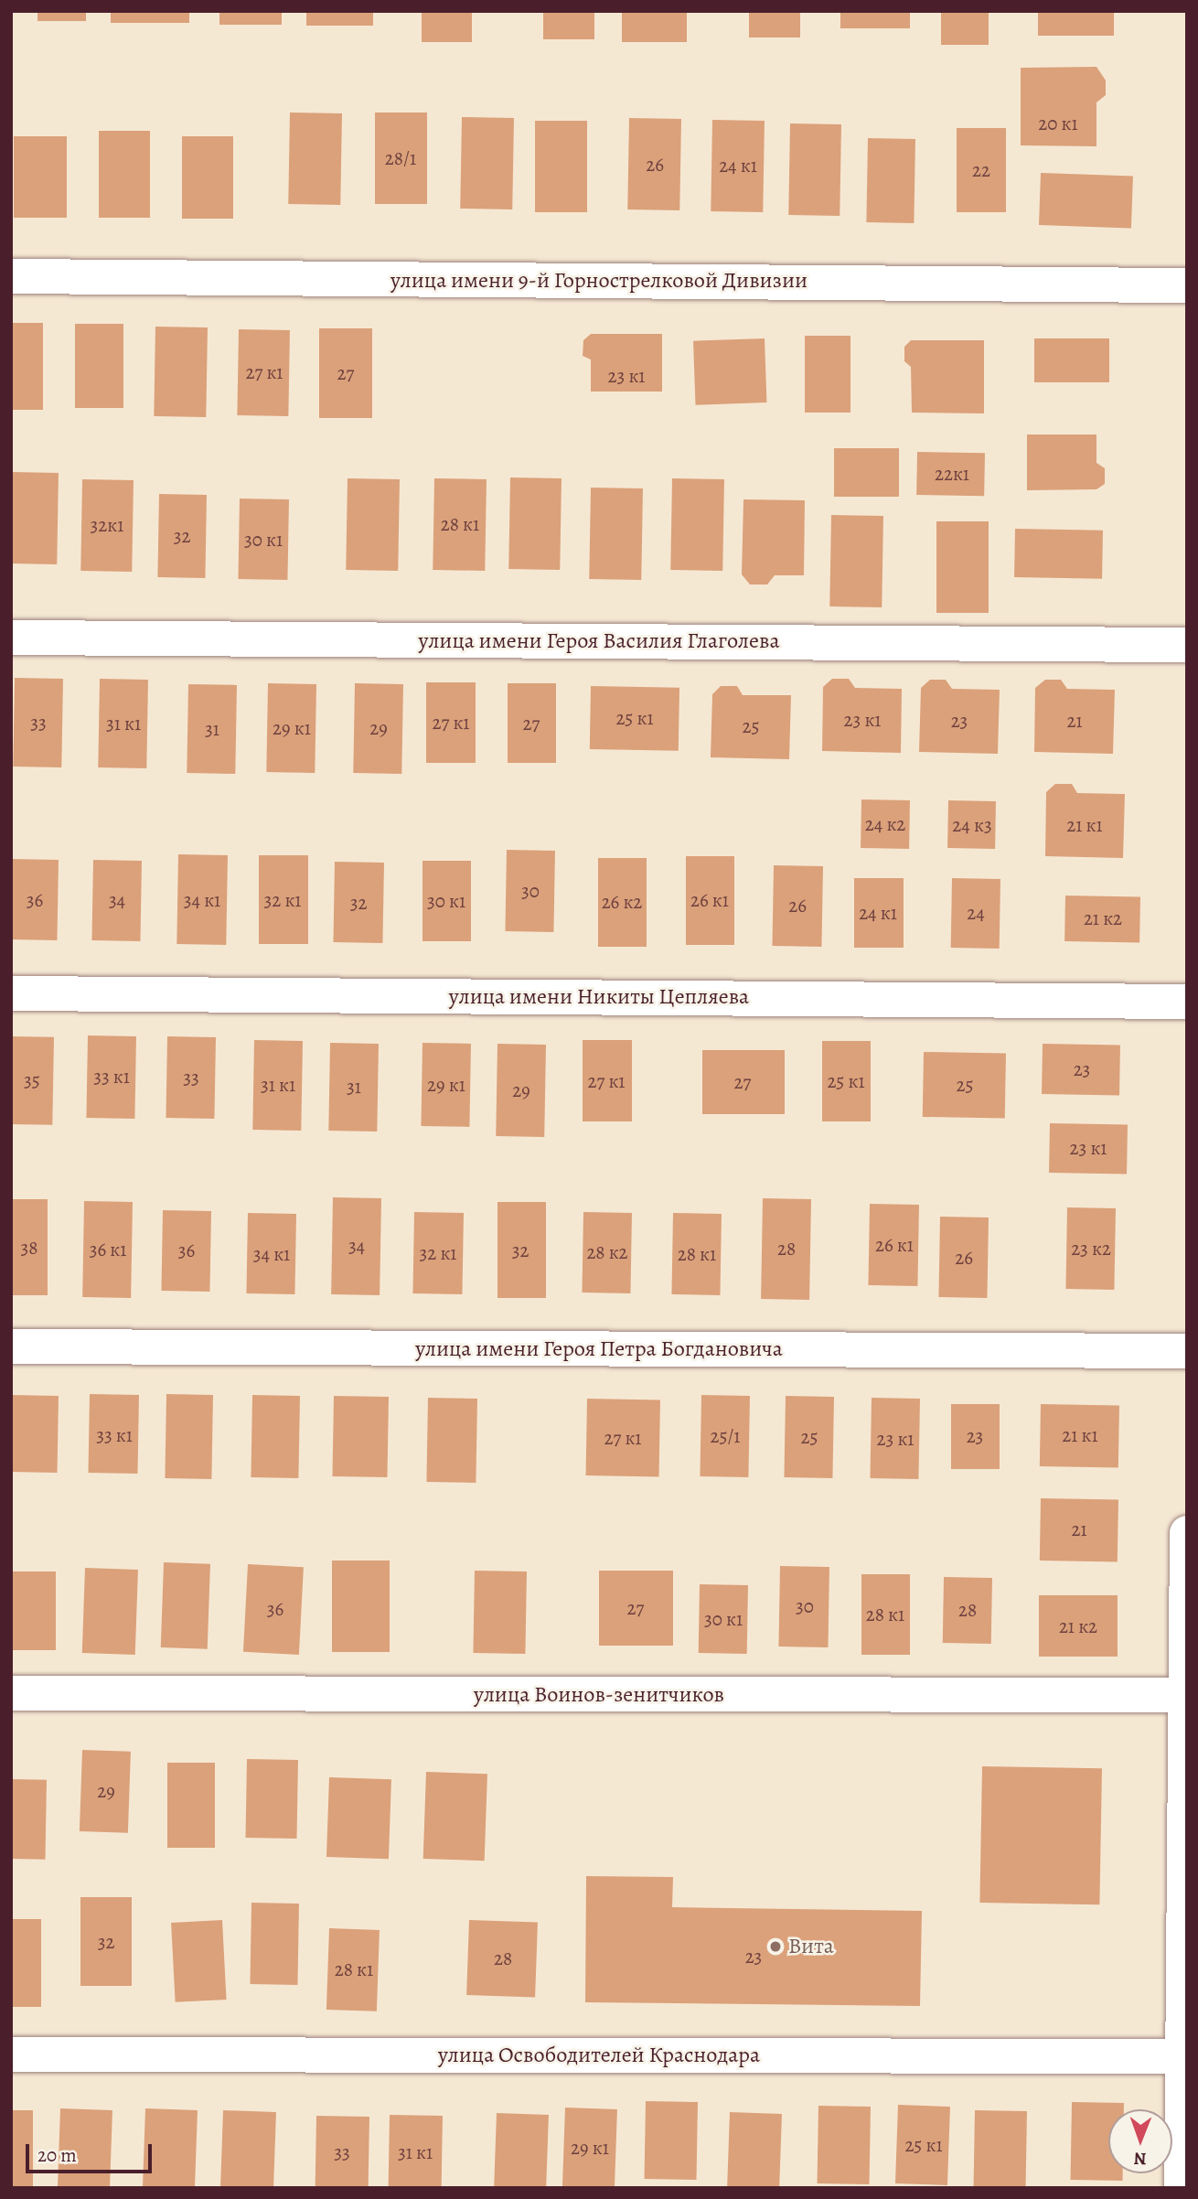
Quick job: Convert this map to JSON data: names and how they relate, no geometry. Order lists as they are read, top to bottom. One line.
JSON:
{"streets":{"street":["улица имени 9-й Горнострелковой Дивизии","улица имени Героя Василия Глаголева","улица имени Никиты Цепляева","улица имени Героя Петра Богдановича","улица Воинов-зенитчиков","улица Освободителей Краснодара"]},"places":["Вита"],"house_numbers":["20 к1","28/1","26","24 к1","22","27 к1","27","23 к1","22к1","28 к1","32к1","32","30 к1","25 к1","23 к1","23","21","33","27 к1","31 к1","27","25","29 к1","29","31","24 к2","24 к3","21 к1","30","36","34","34 к1","32 к1","26 к1","30 к1","26 к2","32","26","24 к1","24","21 к2","23","33 к1","33","35","27 к1","25 к1","27","31 к1","29 к1","25","31","29","23 к1","26 к1","34","38","28","23 к2","36 к1","36","32","28 к2","32 к1","34 к1","28 к1","26","33 к1","21 к1","25/1","23","25","27 к1","23 к1","21","30","27","36","28","28 к1","30 к1","21 к2","29","32","23","28","28 к1","25 к1","29 к1","33","31 к1"],"scale_bar":"20 m","north":"bottom"}
